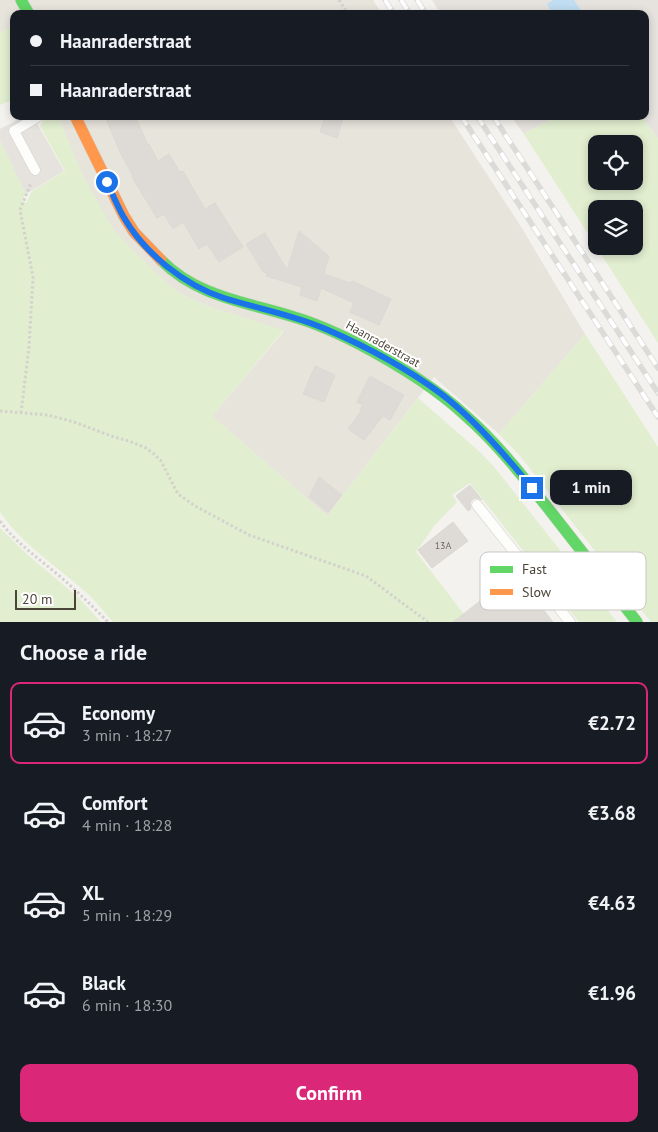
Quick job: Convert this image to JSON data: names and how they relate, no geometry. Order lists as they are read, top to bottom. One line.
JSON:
{"streets":{"street":["Haanraderstraat"]},"house_numbers":["13A"],"legend":["Fast","Slow"],"scale_bar":"20 m","page":{"banner":["Haanraderstraat","Haanraderstraat"],"bubble":"1 min","scale":"20 m","heading":"Choose a ride","list":[{"name":"Economy","note":"3 min · 18:27","value":"€2.72"},{"name":"Comfort","note":"4 min · 18:28","value":"€3.68"},{"name":"XL","note":"5 min · 18:29","value":"€4.63"},{"name":"Black","note":"6 min · 18:30","value":"€1.96"}],"buttons":"Confirm"}}
